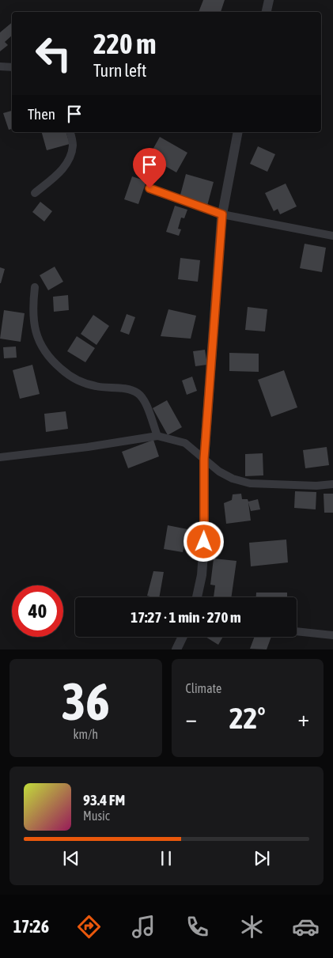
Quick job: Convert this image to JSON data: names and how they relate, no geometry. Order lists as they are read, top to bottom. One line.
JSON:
{"page":{"turn":["220 m","Turn left"],"then":"Then","limit":"40","trip":"17:27 · 1 min · 270 m","tile":[["36","km/h"],"Climate"],"heat":["−","22°","+"],"song":["93.4 FM","Music"],"tabs":"17:26"}}
